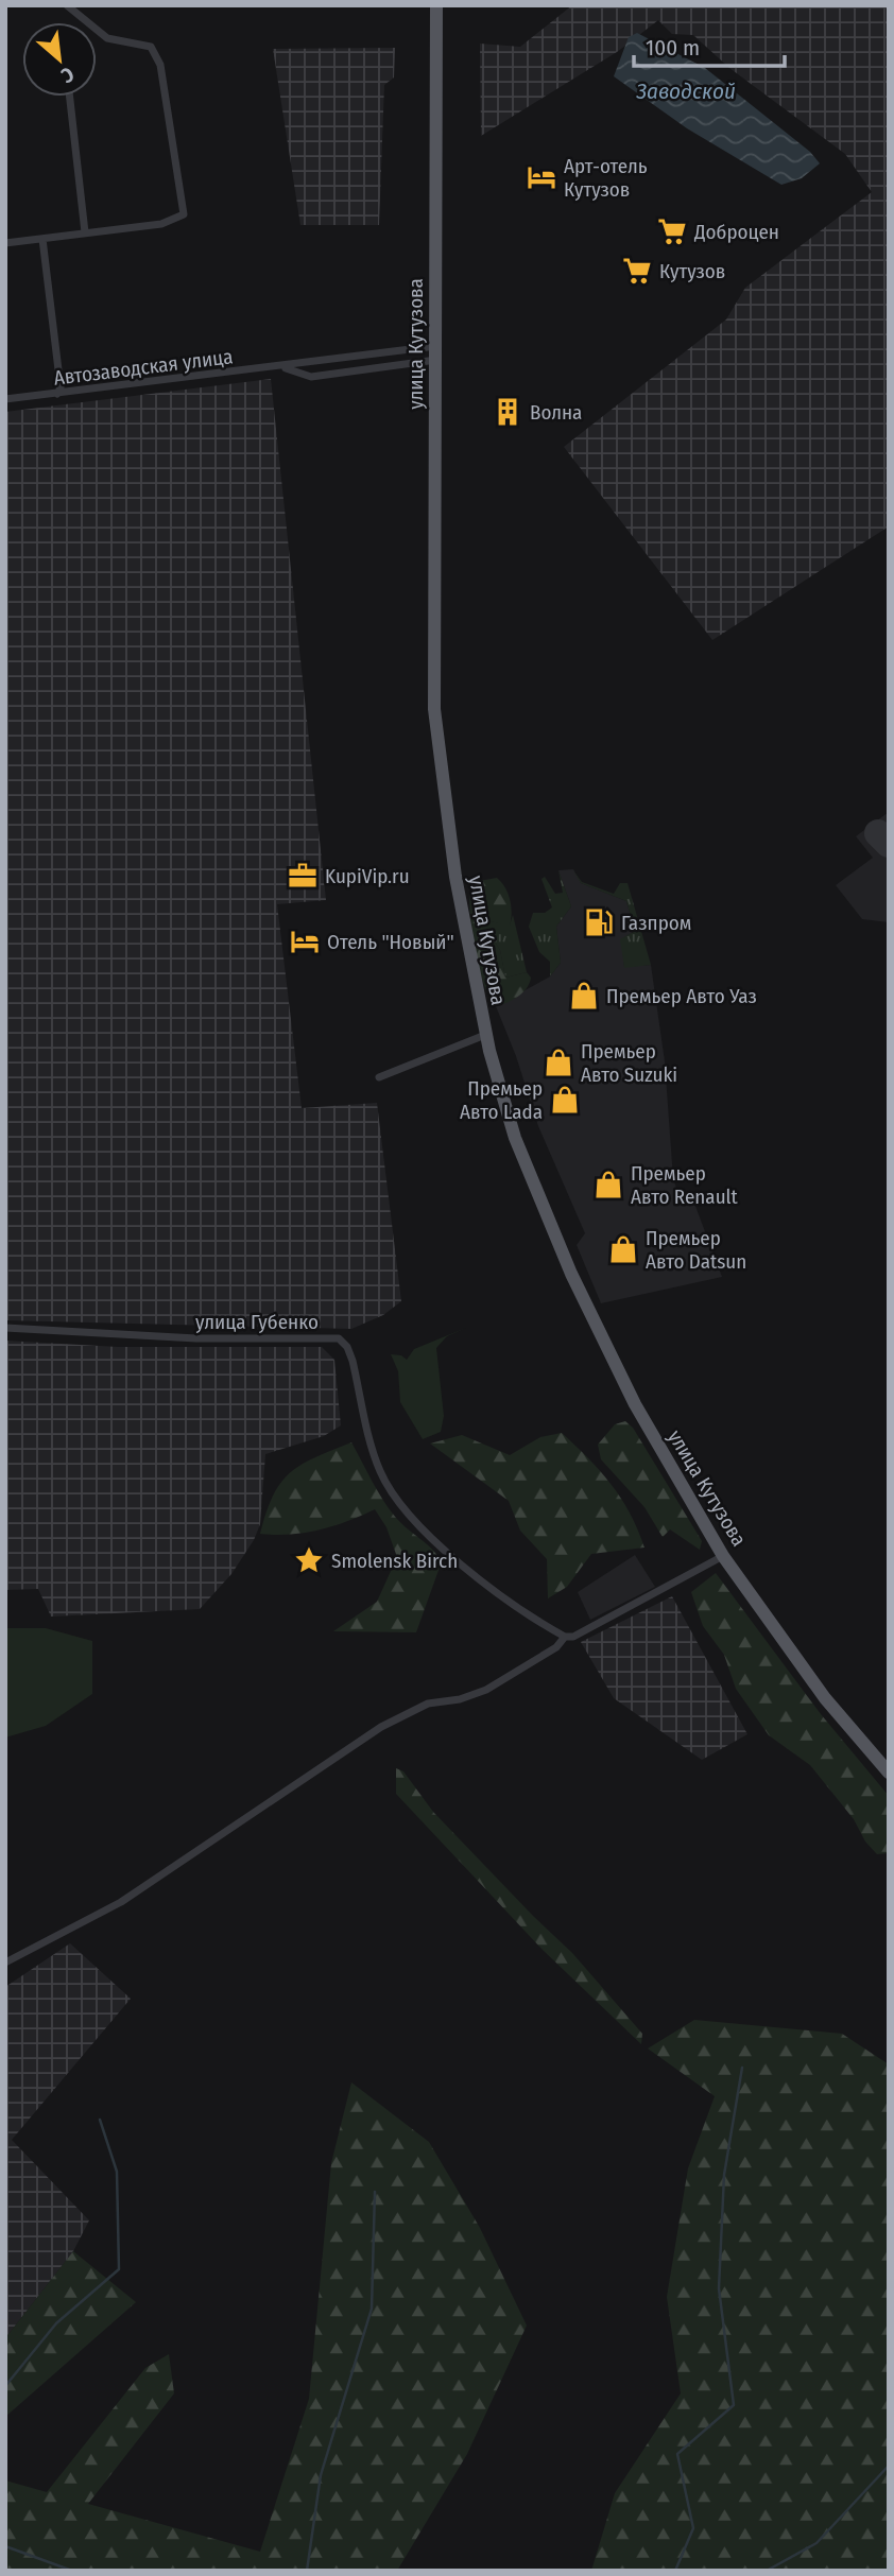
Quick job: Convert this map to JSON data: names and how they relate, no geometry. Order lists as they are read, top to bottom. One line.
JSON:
{"streets":{"main road":["улица Кутузова"],"street":["Автозаводская улица","улица Губенко"]},"crossings":[["улица Кутузова","Автозаводская улица"]],"water":["Заводской"],"places":{"hotel":["Арт-отель Кутузов","Отель \"Новый\""],"supermarket":["Доброцен","Кутузов"],"building":["Волна"],"office":["KupiVip.ru"],"fuel station":["Газпром"],"shop":["Премьер Авто Уаз","Премьер Авто Suzuki","Премьер Авто Lada","Премьер Авто Renault","Премьер Авто Datsun"],"place":["Smolensk Birch"]},"scale_bar":"100 m","north":"bottom right"}
